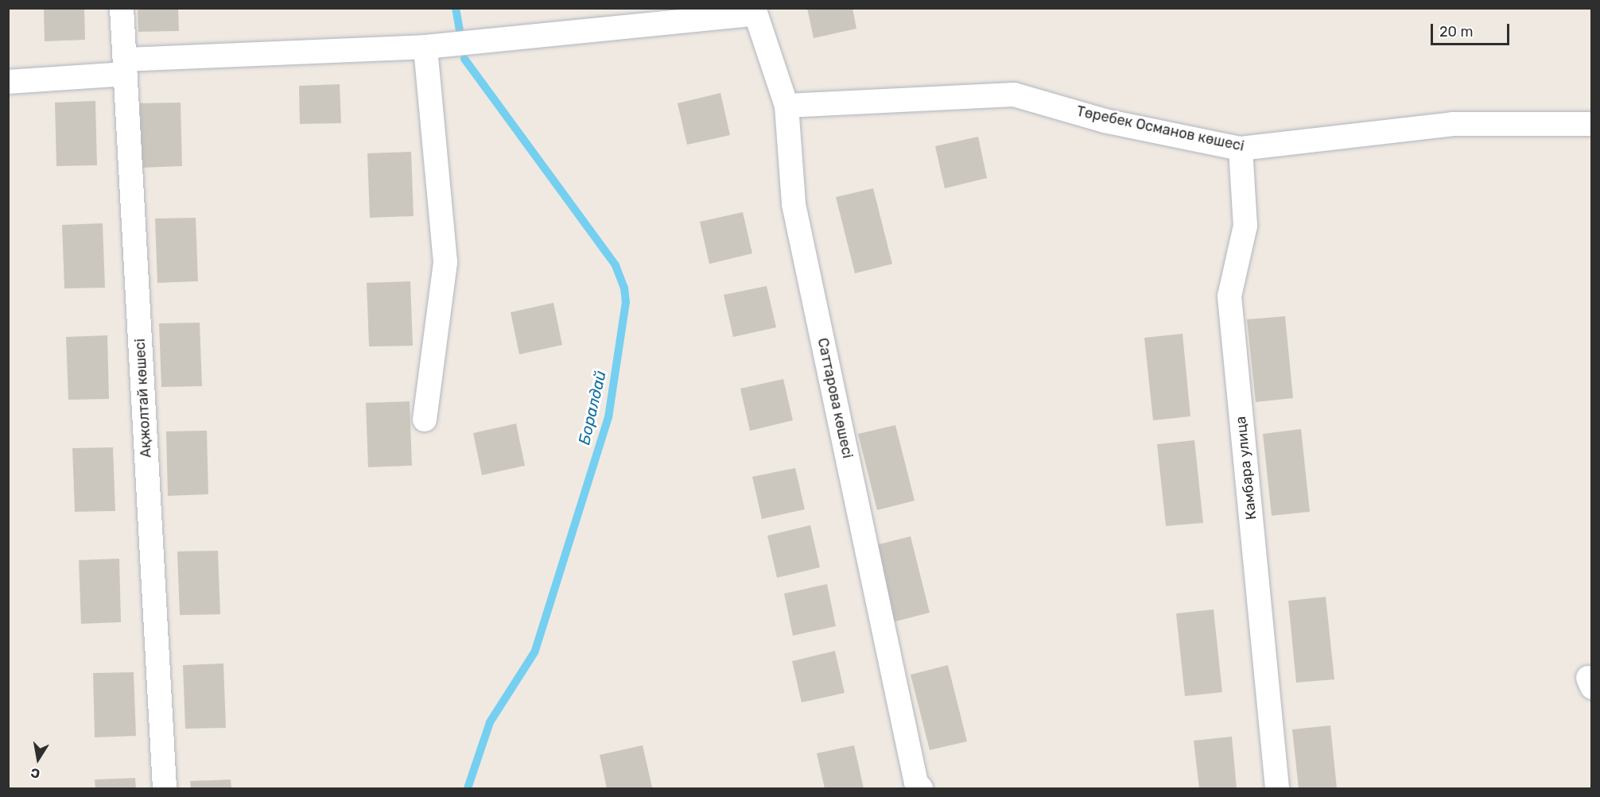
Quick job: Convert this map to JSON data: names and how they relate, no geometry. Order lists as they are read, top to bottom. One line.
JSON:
{"streets":{"street":["Төребек Османов көшесі","Ақжолтай көшесі","Саттарова көшесі","Камбара улица"]},"crossings":[["Төребек Османов көшесі","Саттарова көшесі"],["Төребек Османов көшесі","Камбара улица"]],"water":["Боралдай"],"scale_bar":"20 m","north":"bottom"}
